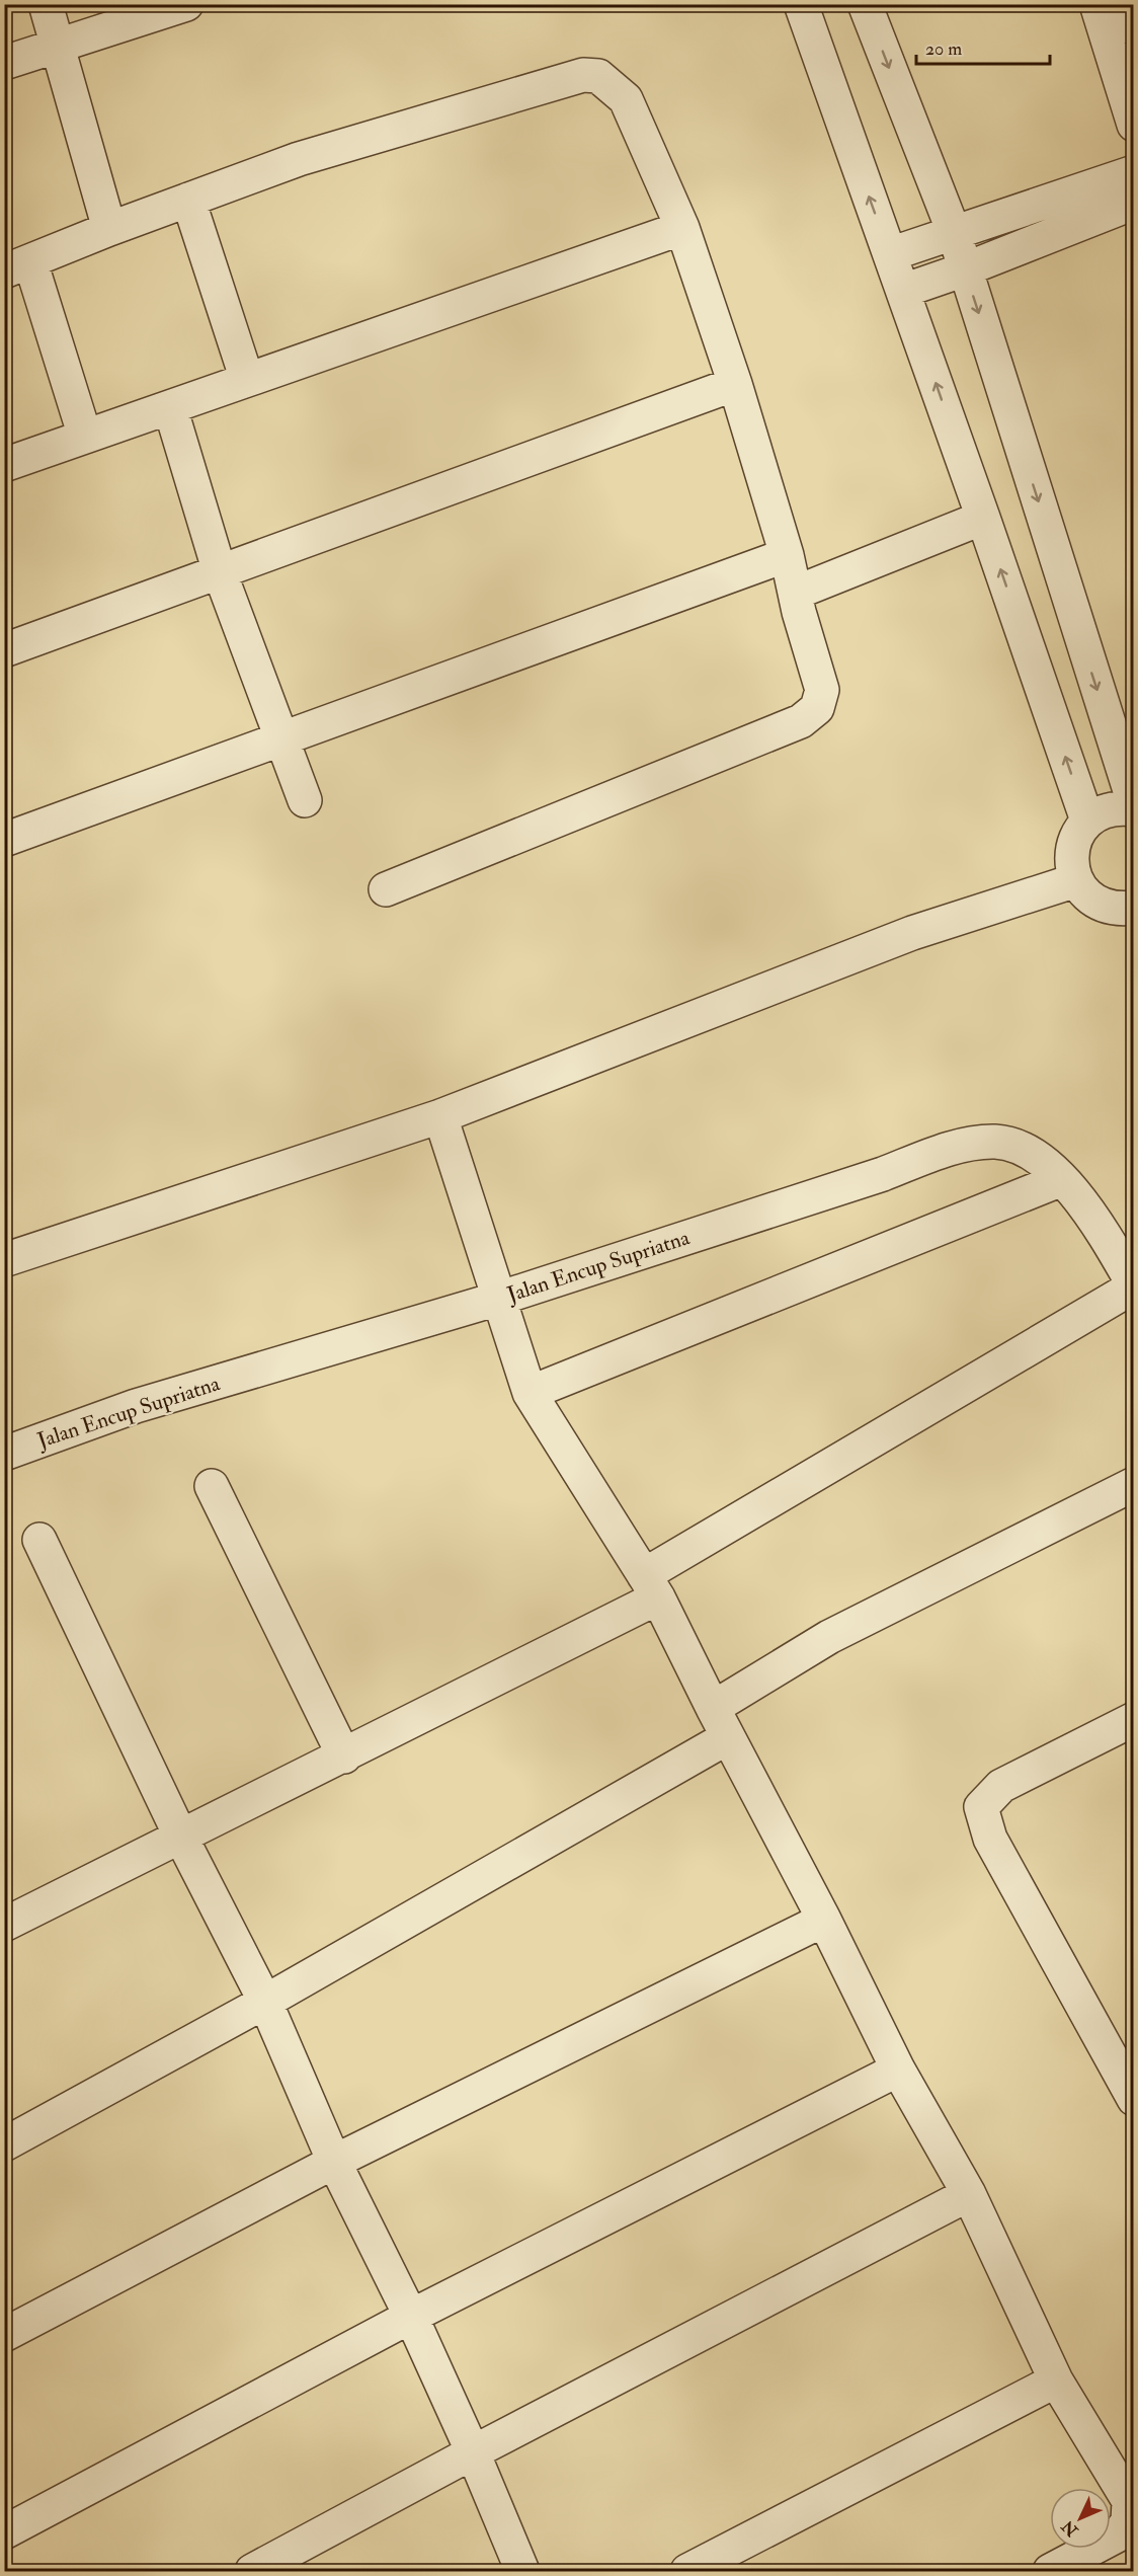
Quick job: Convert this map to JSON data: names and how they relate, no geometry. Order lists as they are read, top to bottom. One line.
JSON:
{"streets":{"street":["Jalan Encup Supriatna"]},"scale_bar":"20 m","north":"bottom left"}
